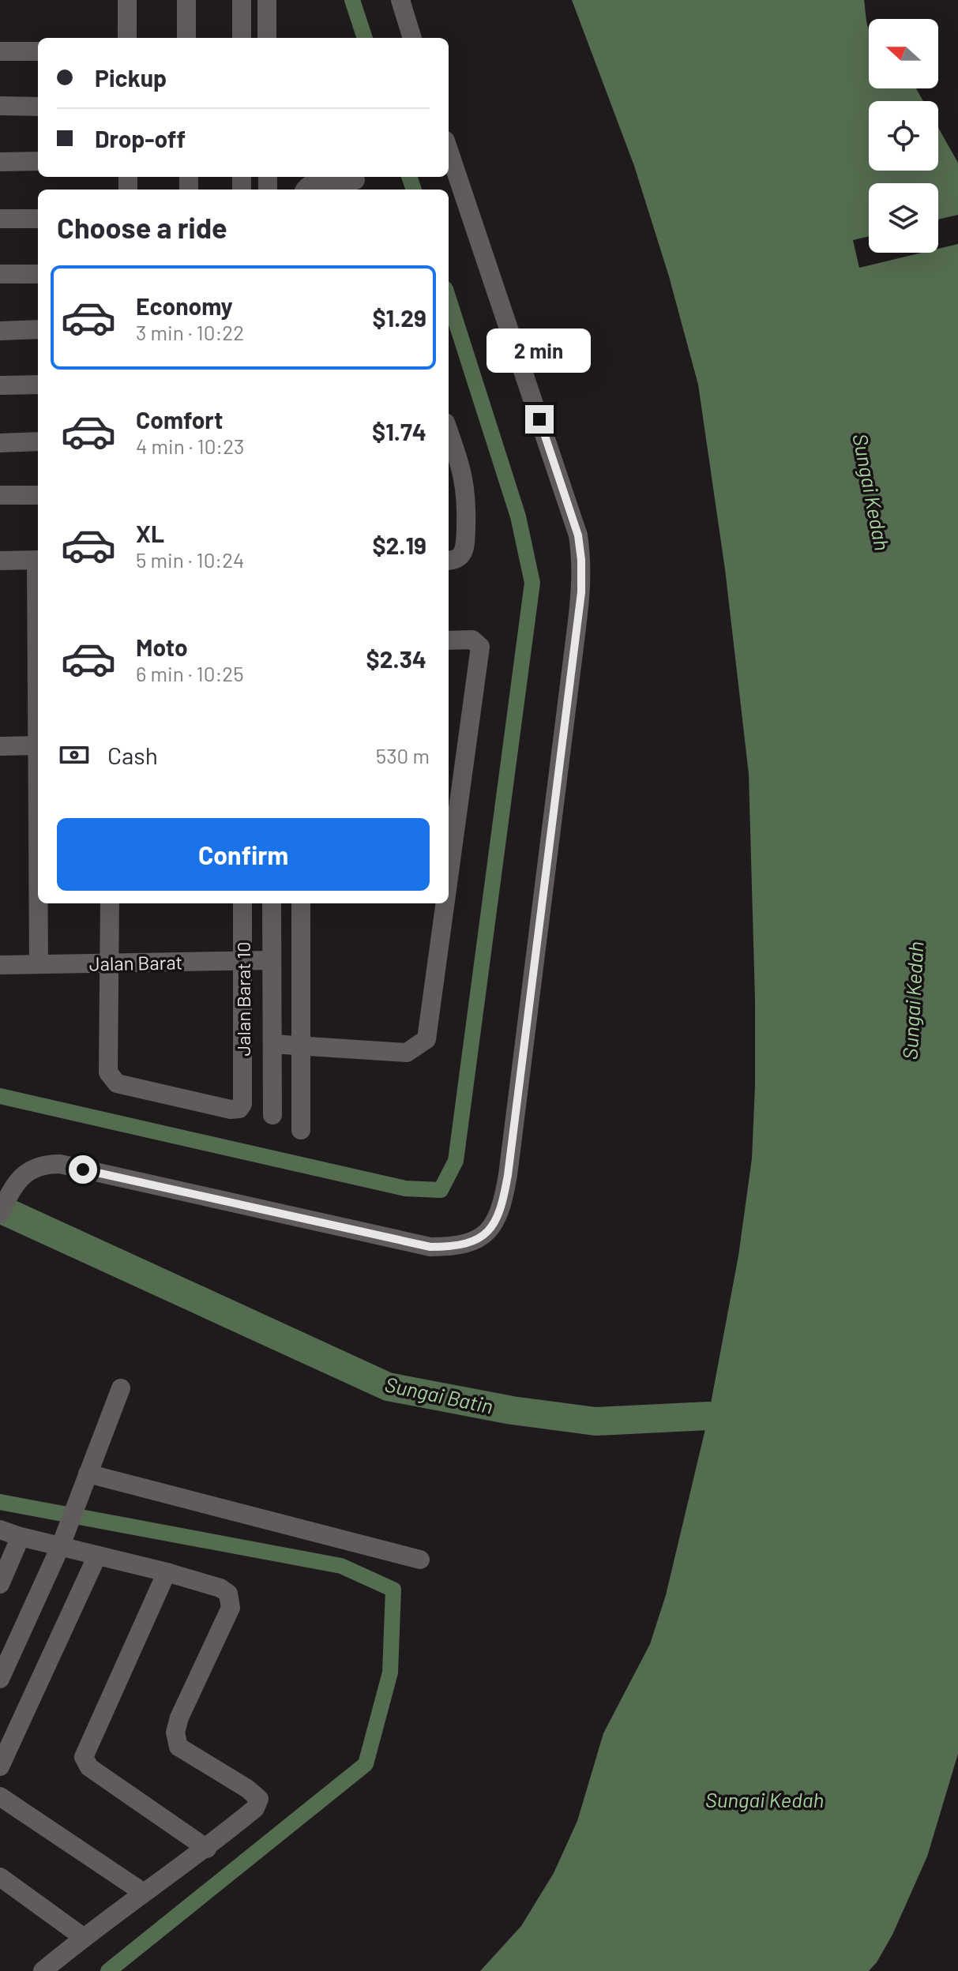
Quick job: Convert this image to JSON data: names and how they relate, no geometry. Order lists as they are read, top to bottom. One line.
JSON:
{"streets":{"street":["Jalan Barat","Jalan Barat 10"]},"crossings":[["Jalan Barat","Jalan Barat 10"]],"water":["Sungai Kedah","Sungai Batin"],"north":"left","page":{"banner":["Pickup","Drop-off"],"heading":"Choose a ride","list":[{"name":"Economy","note":"3 min · 10:22","value":"$1.29"},{"name":"Comfort","note":"4 min · 10:23","value":"$1.74"},{"name":"XL","note":"5 min · 10:24","value":"$2.19"},{"name":"Moto","note":"6 min · 10:25","value":"$2.34"}],"bubble":"2 min","pay":["Cash","530 m"],"buttons":"Confirm"}}
